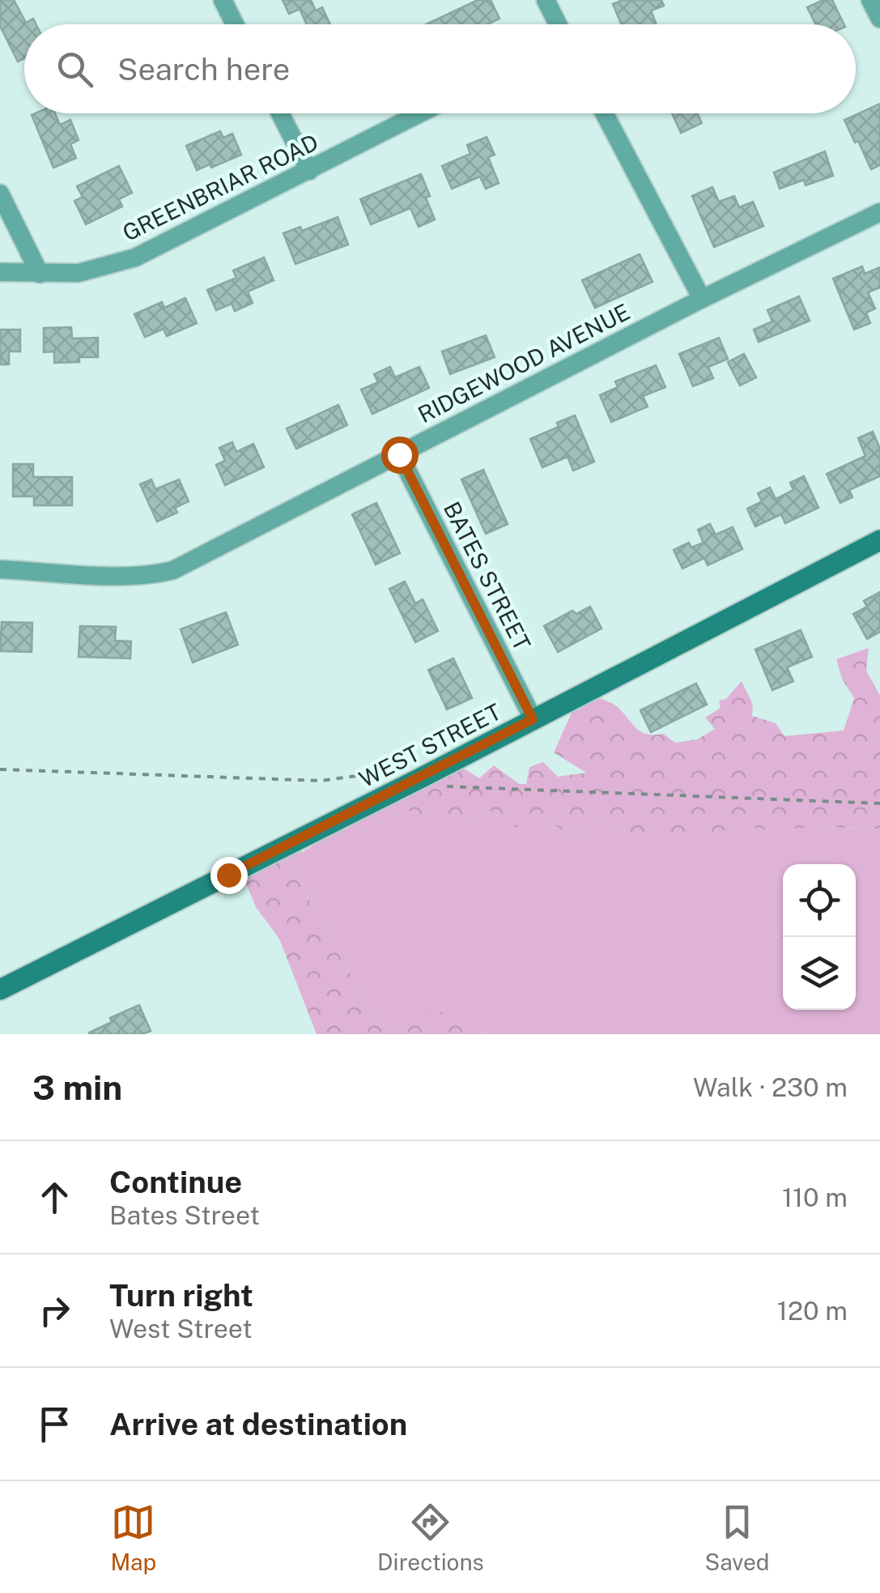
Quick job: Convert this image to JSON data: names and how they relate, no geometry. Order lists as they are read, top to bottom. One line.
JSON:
{"streets":{"street":["GREENBRIAR ROAD","RIDGEWOOD AVENUE","BATES STREET","WEST STREET"]},"crossings":[["RIDGEWOOD AVENUE","BATES STREET"],["BATES STREET","WEST STREET"]],"page":{"search":"Search here","heading":["3 min","Walk · 230 m"],"list":[["Continue","Bates Street","110 m"],["Turn right","West Street","120 m"],"Arrive at destination"],"nav":["Map","Directions","Saved"]}}
